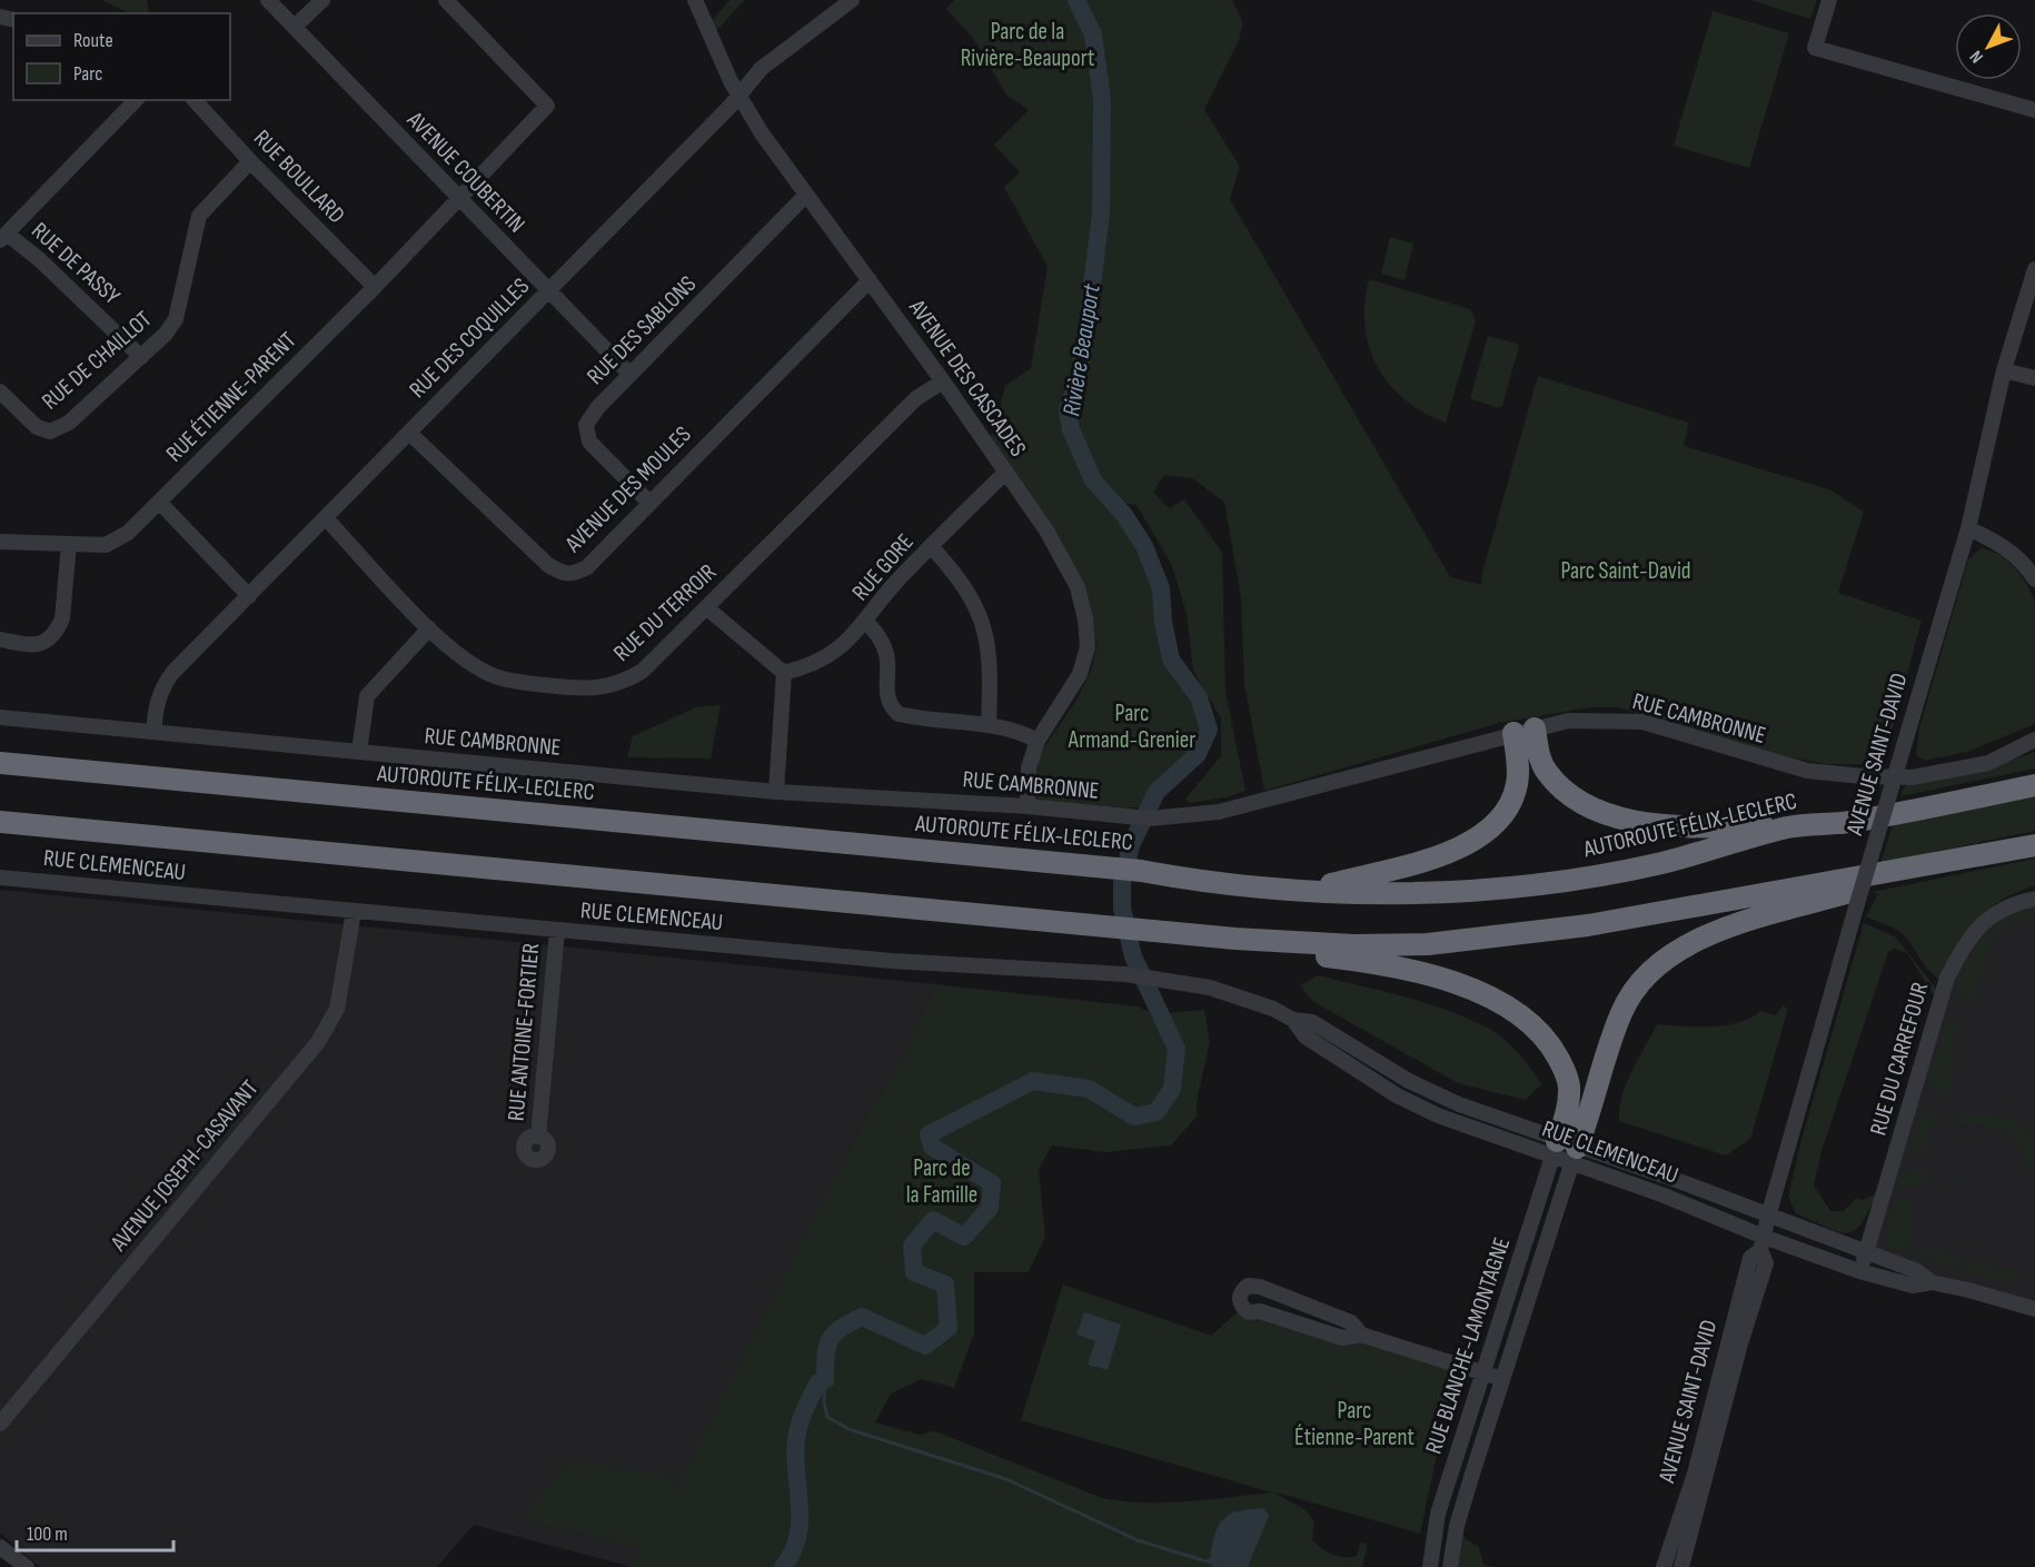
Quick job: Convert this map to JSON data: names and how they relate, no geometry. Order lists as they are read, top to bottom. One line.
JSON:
{"streets":{"highway":["AUTOROUTE FÉLIX-LECLERC"],"street":["AVENUE COUBERTIN","RUE BOULLARD","RUE DE PASSY","RUE DES SABLONS","RUE DES COQUILLES","RUE DE CHAILLOT","AVENUE DES CASCADES","RUE ÉTIENNE-PARENT","AVENUE DES MOULES","RUE GORE","RUE DU TERROIR","RUE CAMBRONNE","AVENUE SAINT-DAVID","RUE CLEMENCEAU","RUE ANTOINE-FORTIER","RUE DU CARREFOUR","AVENUE JOSEPH-CASAVANT","RUE BLANCHE-LAMONTAGNE"]},"crossings":[["AVENUE COUBERTIN","RUE DES SABLONS"],["AVENUE COUBERTIN","RUE DES COQUILLES"],["AVENUE COUBERTIN","RUE ÉTIENNE-PARENT"],["RUE BOULLARD","RUE DE CHAILLOT"],["RUE BOULLARD","RUE ÉTIENNE-PARENT"],["RUE DE PASSY","RUE DE CHAILLOT"],["RUE DES SABLONS","AVENUE DES CASCADES"],["RUE DES SABLONS","AVENUE DES MOULES"],["RUE DES COQUILLES","AVENUE DES CASCADES"],["RUE DES COQUILLES","AVENUE DES MOULES"],["RUE DES COQUILLES","RUE DU TERROIR"],["RUE DES COQUILLES","RUE CAMBRONNE"],["AVENUE DES CASCADES","AVENUE DES MOULES"],["AVENUE DES CASCADES","RUE GORE"],["AVENUE DES CASCADES","RUE DU TERROIR"],["AVENUE DES CASCADES","RUE CAMBRONNE"],["AVENUE SAINT-DAVID","RUE CLEMENCEAU"],["RUE CLEMENCEAU","RUE ANTOINE-FORTIER"],["RUE CLEMENCEAU","RUE DU CARREFOUR"],["RUE CLEMENCEAU","AVENUE JOSEPH-CASAVANT"],["RUE CLEMENCEAU","RUE BLANCHE-LAMONTAGNE"]],"water":["Rivière Beauport"],"parks":["Parc de la Rivière-Beauport","Parc Saint-David","Parc Armand-Grenier","Parc de la Famille","Parc Étienne-Parent"],"legend":["Route","Parc"],"scale_bar":"100 m","north":"bottom left"}
